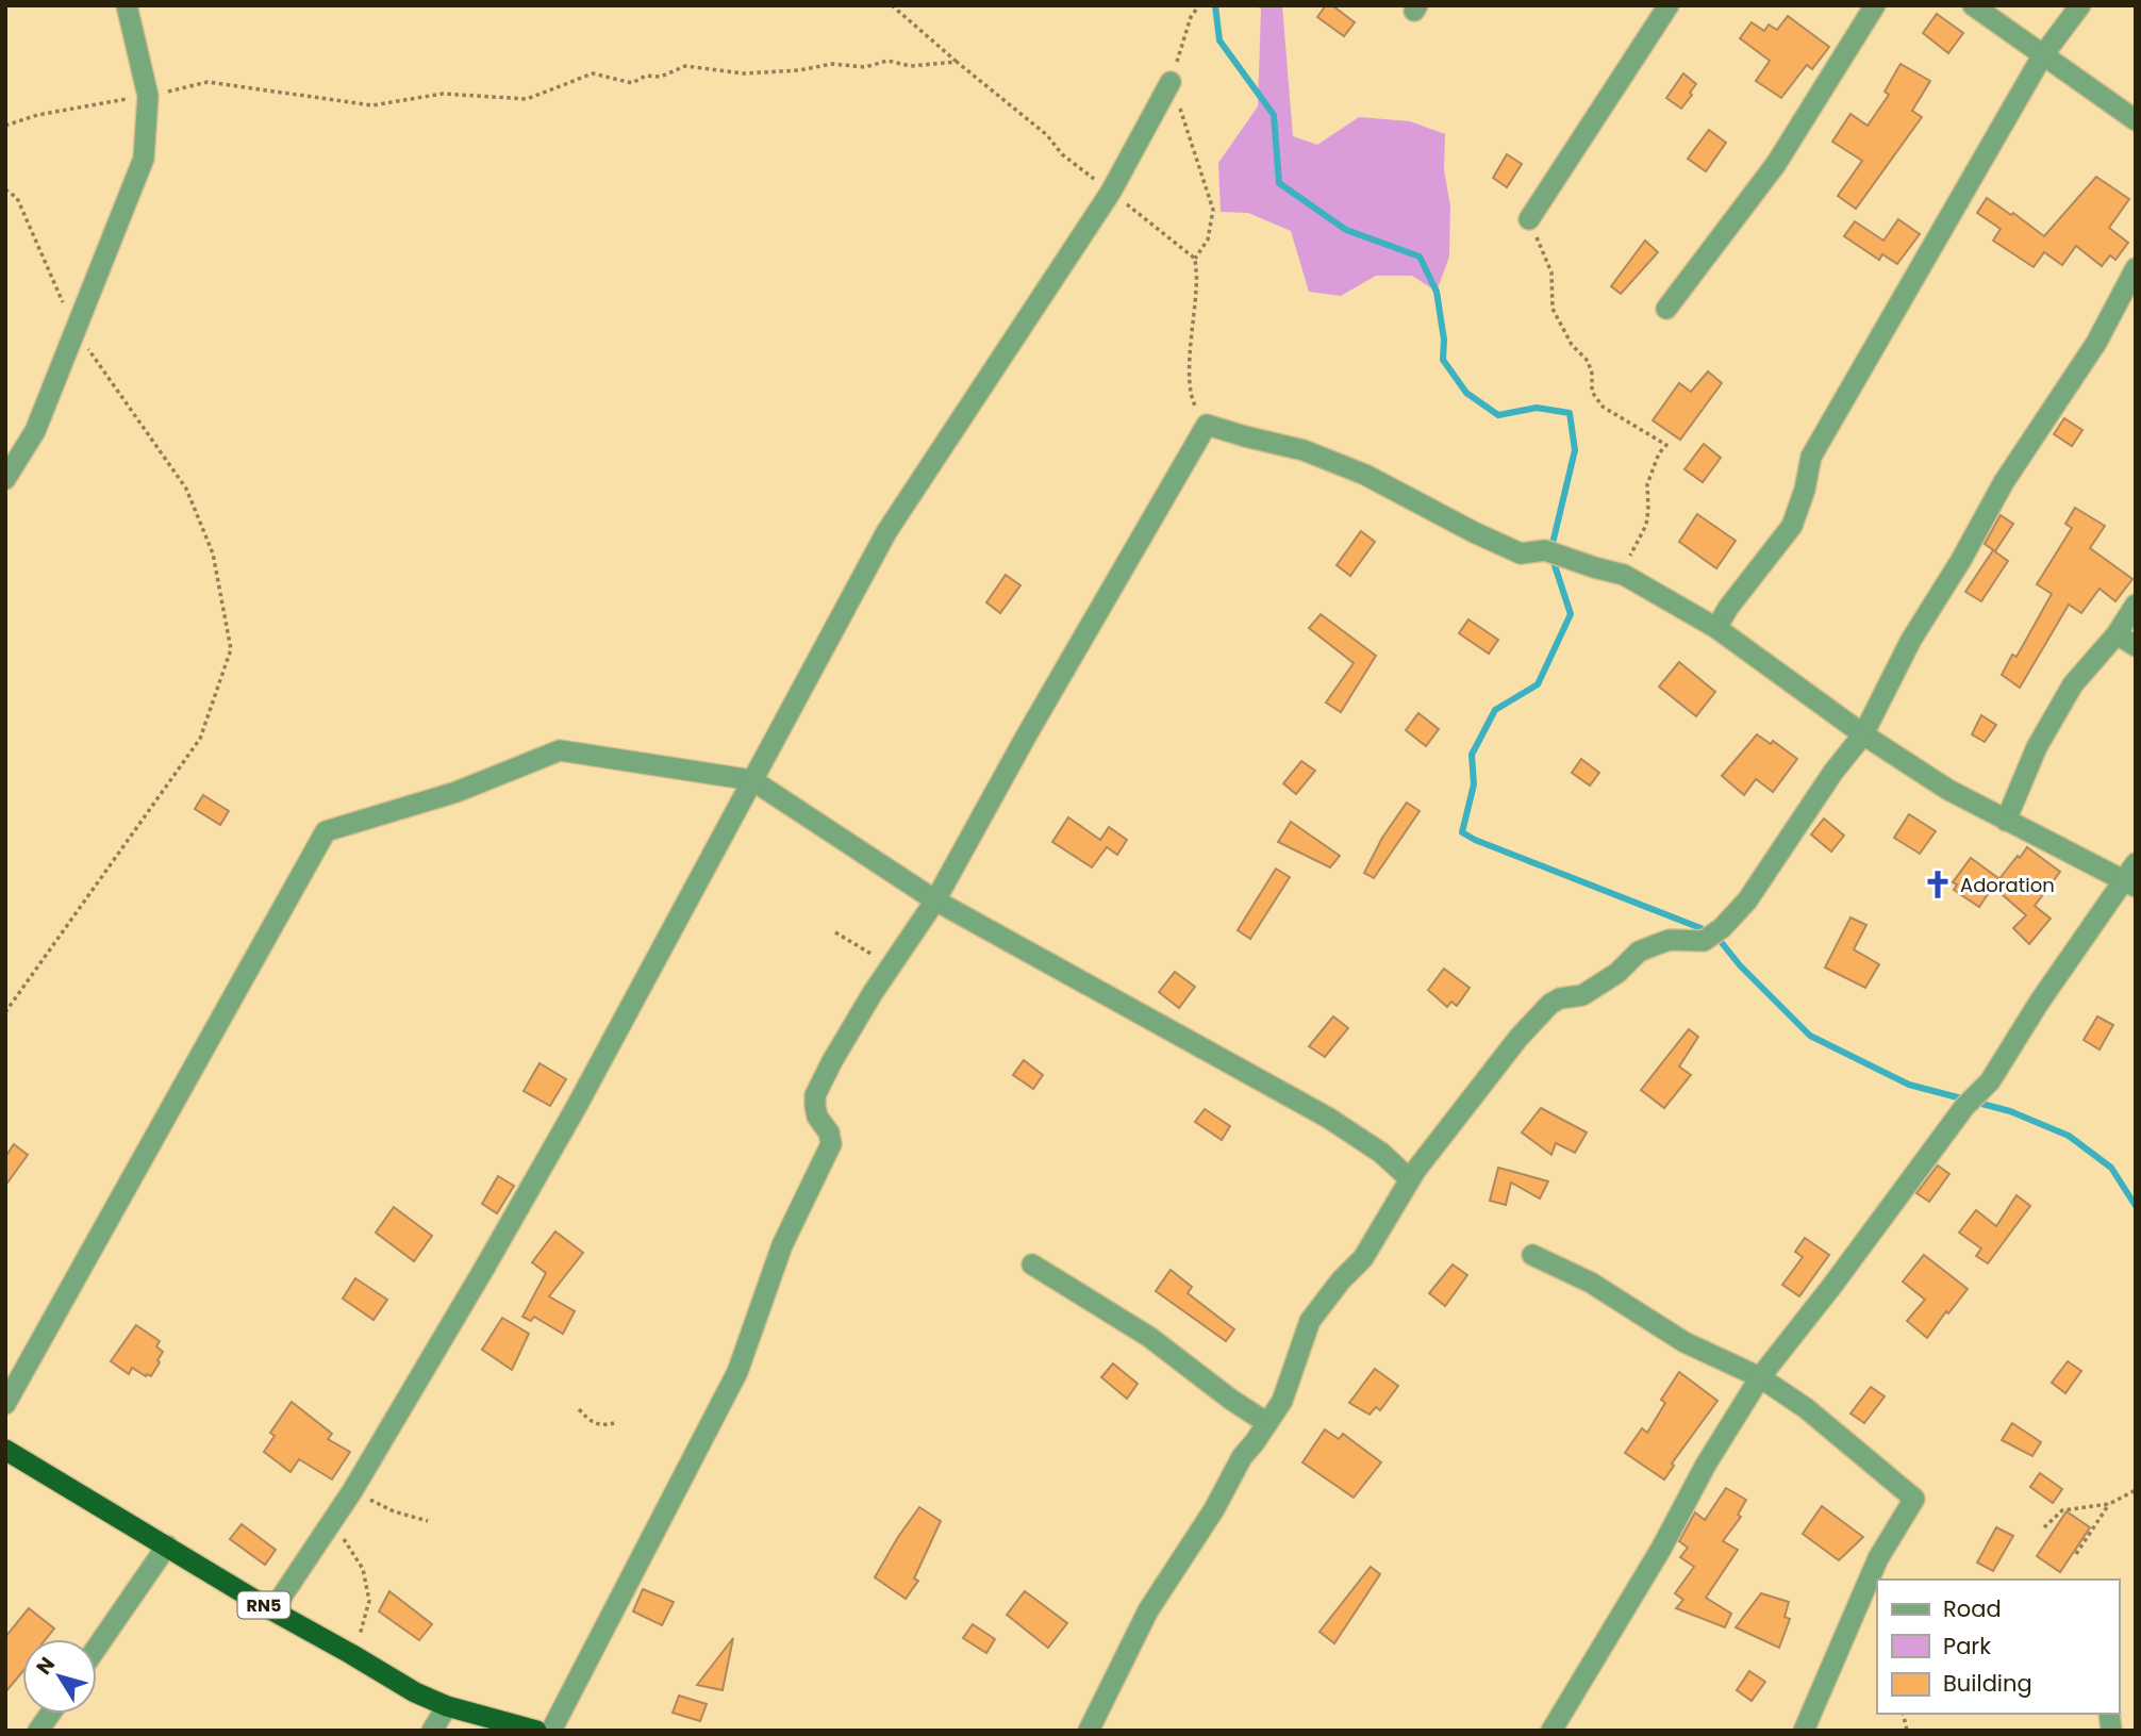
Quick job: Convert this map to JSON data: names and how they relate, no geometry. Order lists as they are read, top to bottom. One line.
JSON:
{"streets":{"highway":["RN5"]},"places":{"church":["Adoration"]},"legend":["Road","Park","Building"],"north":"top left"}
